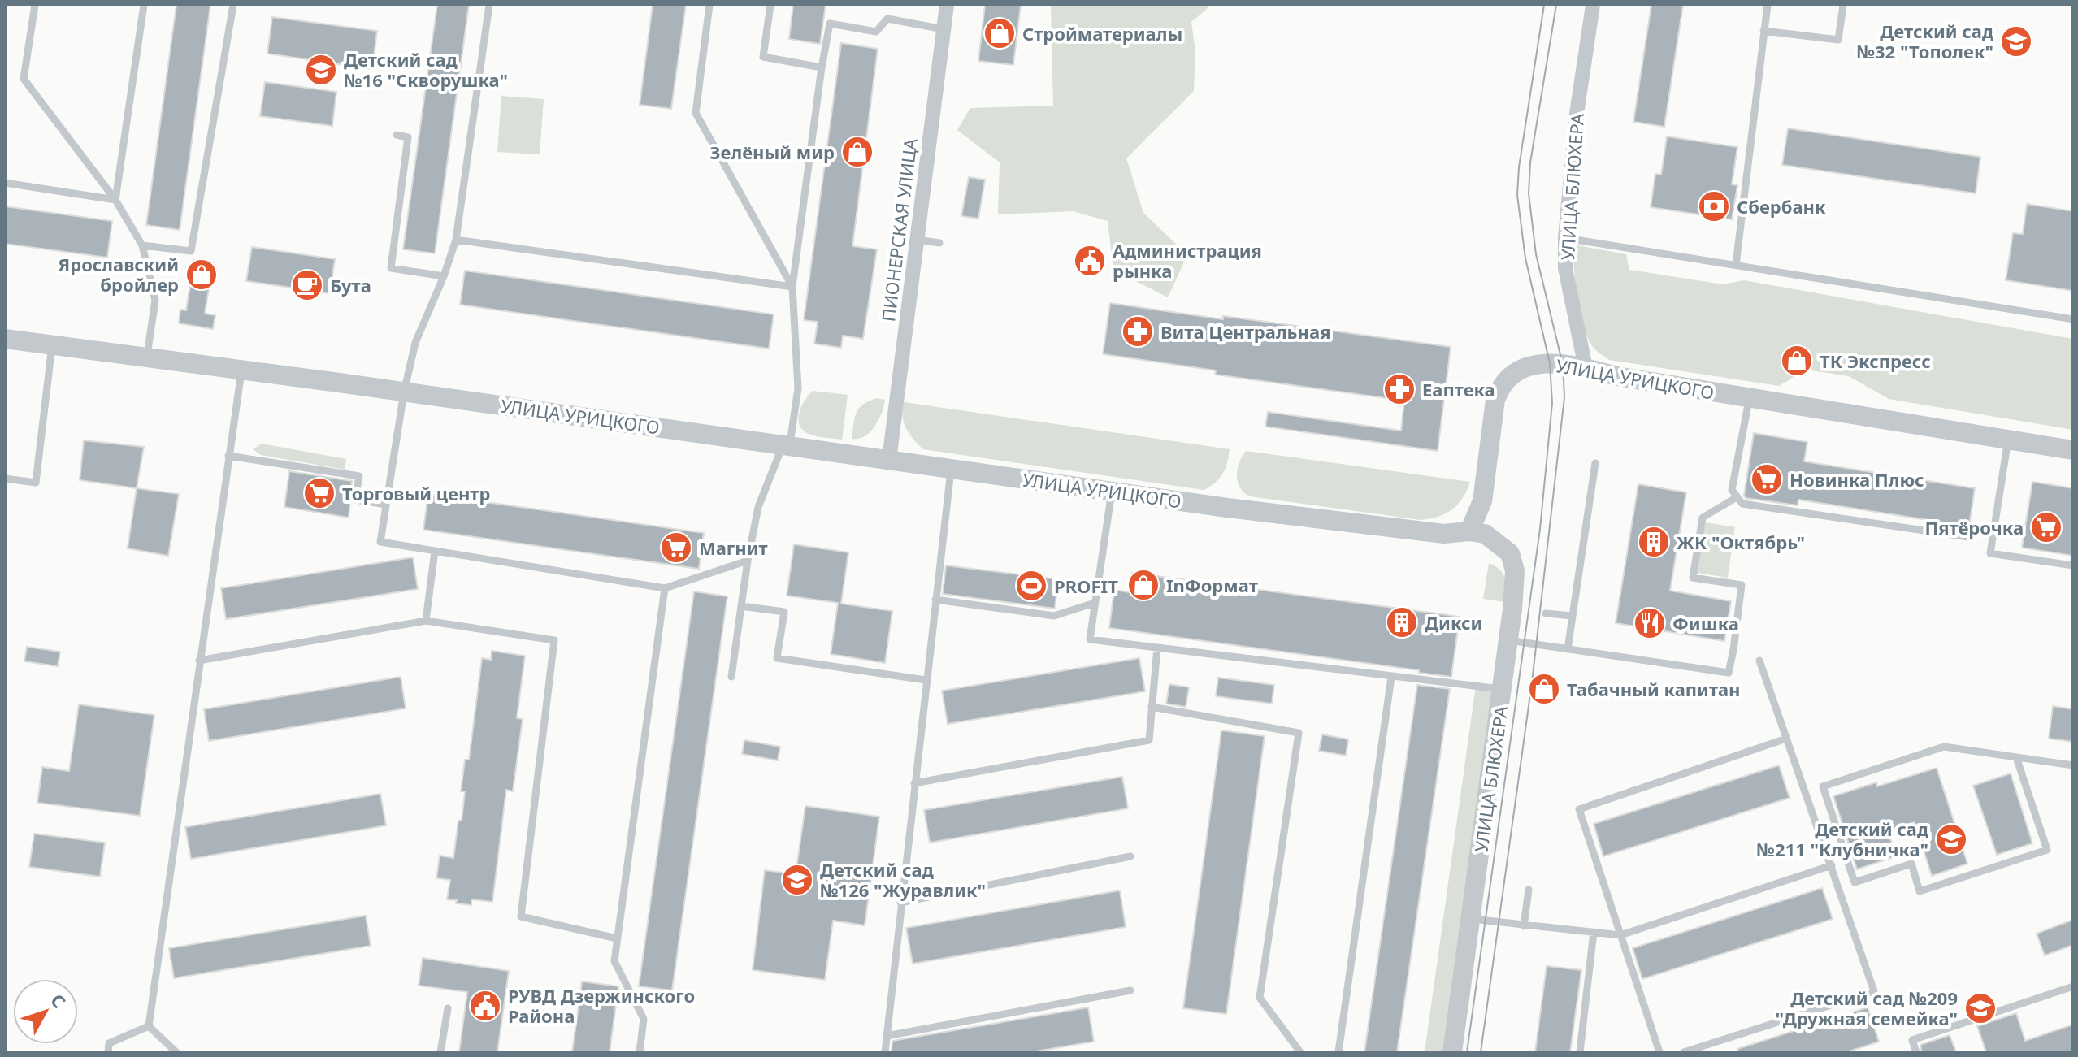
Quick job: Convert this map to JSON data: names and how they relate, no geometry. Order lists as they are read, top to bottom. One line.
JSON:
{"streets":{"street":["УЛИЦА БЛЮХЕРА","ПИОНЕРСКАЯ УЛИЦА","УЛИЦА УРИЦКОГО"]},"crossings":[["УЛИЦА БЛЮХЕРА","УЛИЦА УРИЦКОГО"],["ПИОНЕРСКАЯ УЛИЦА","УЛИЦА УРИЦКОГО"]],"places":{"shop":["Стройматериалы","Зелёный мир","Ярославский бройлер","ТК Экспресс","InФормат","Табачный капитан"],"school or university":["Детский сад №32 \"Тополек\"","Детский сад №16 \"Скворушка\"","Детский сад №211 \"Клубничка\"","Детский сад №126 \"Журавлик\"","Детский сад №209 \"Дружная семейка\""],"bank":["Сбербанк"],"public building":["Администрация рынка","РУВД Дзержинского Района"],"cafe":["Бута"],"pharmacy":["Вита Центральная","Еаптека"],"supermarket":["Новинка Плюс","Торговый центр","Пятёрочка","Магнит"],"building":["ЖК \"Октябрь\"","Дикси"],"sports":["PROFIT"],"restaurant":["Фишка"]},"north":"top right"}
